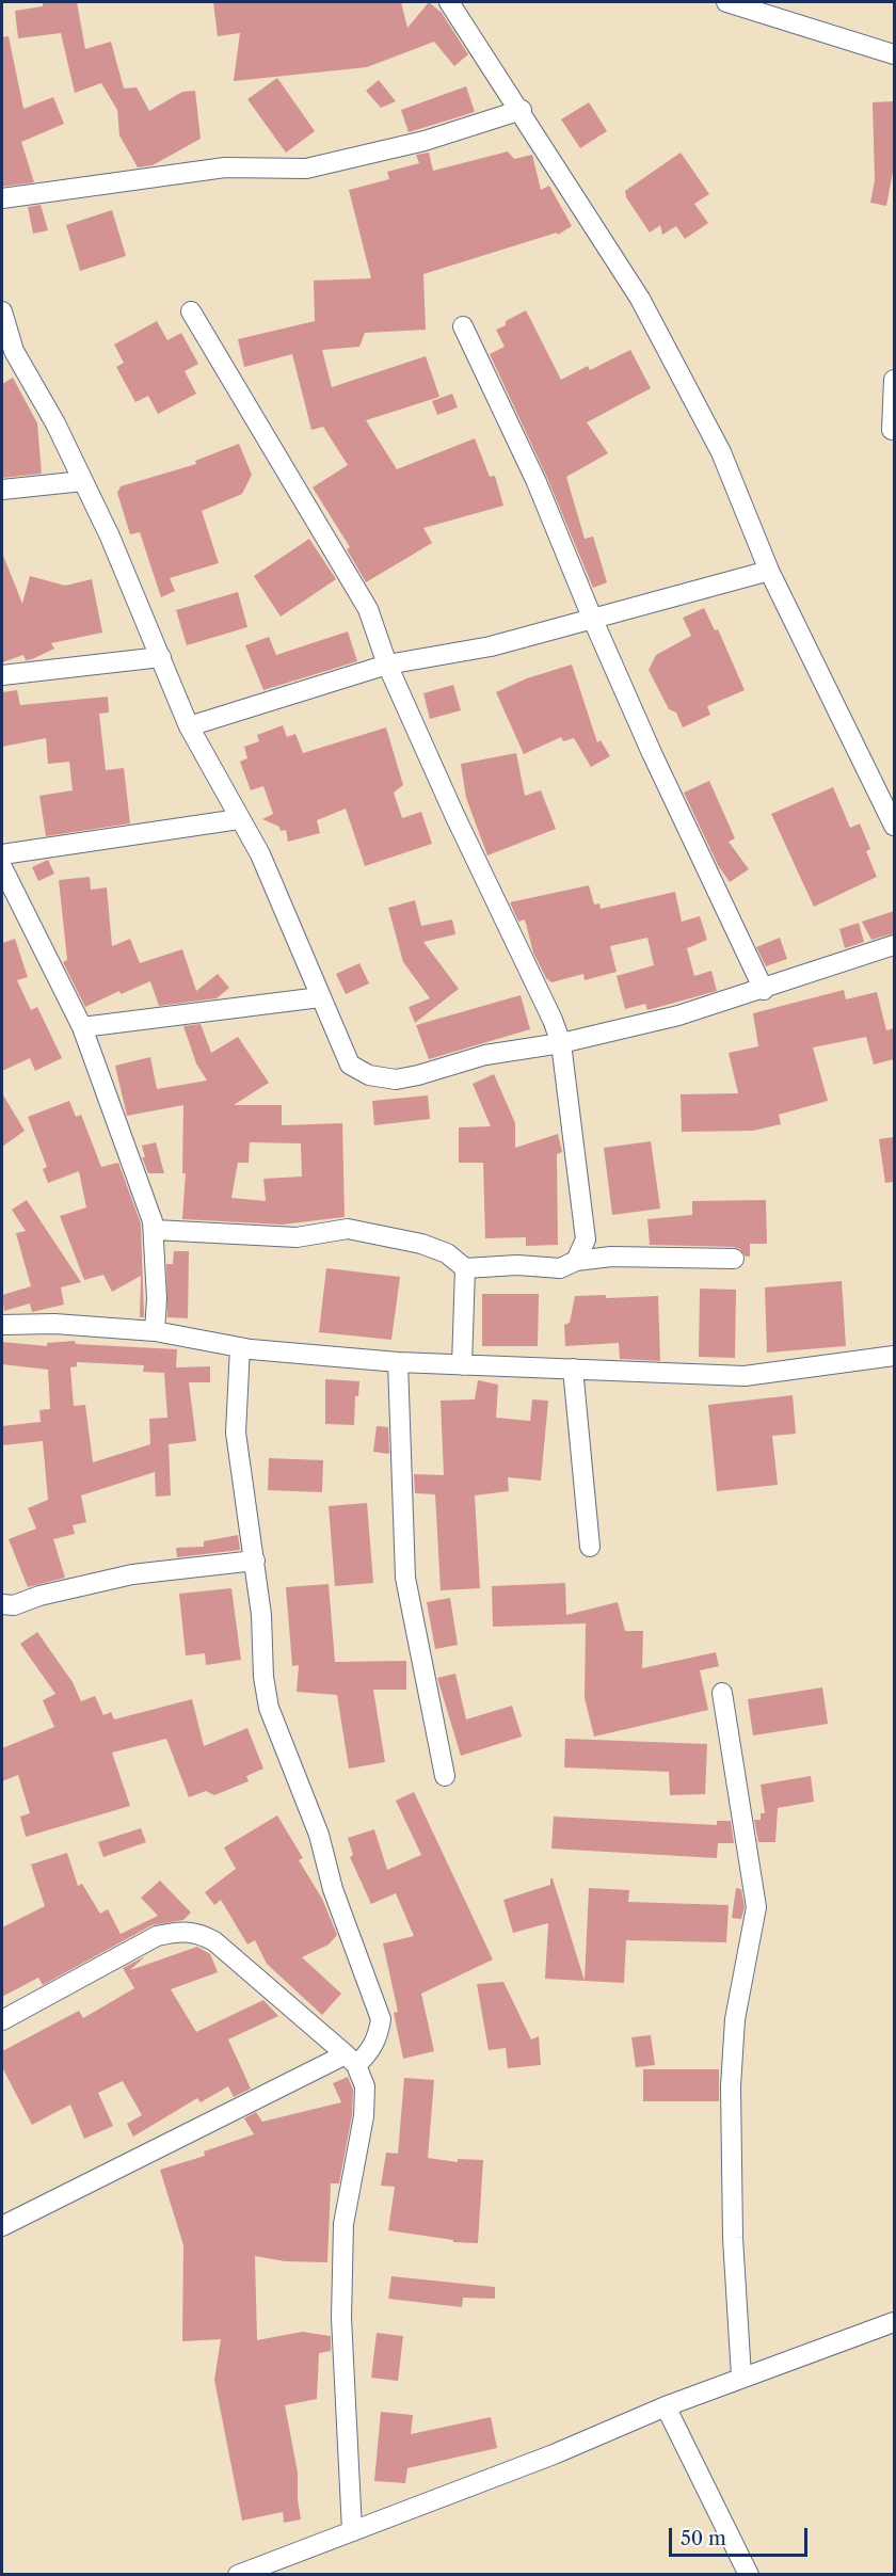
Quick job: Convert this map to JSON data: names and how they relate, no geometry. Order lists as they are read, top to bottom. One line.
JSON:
{"scale_bar":"50 m"}
